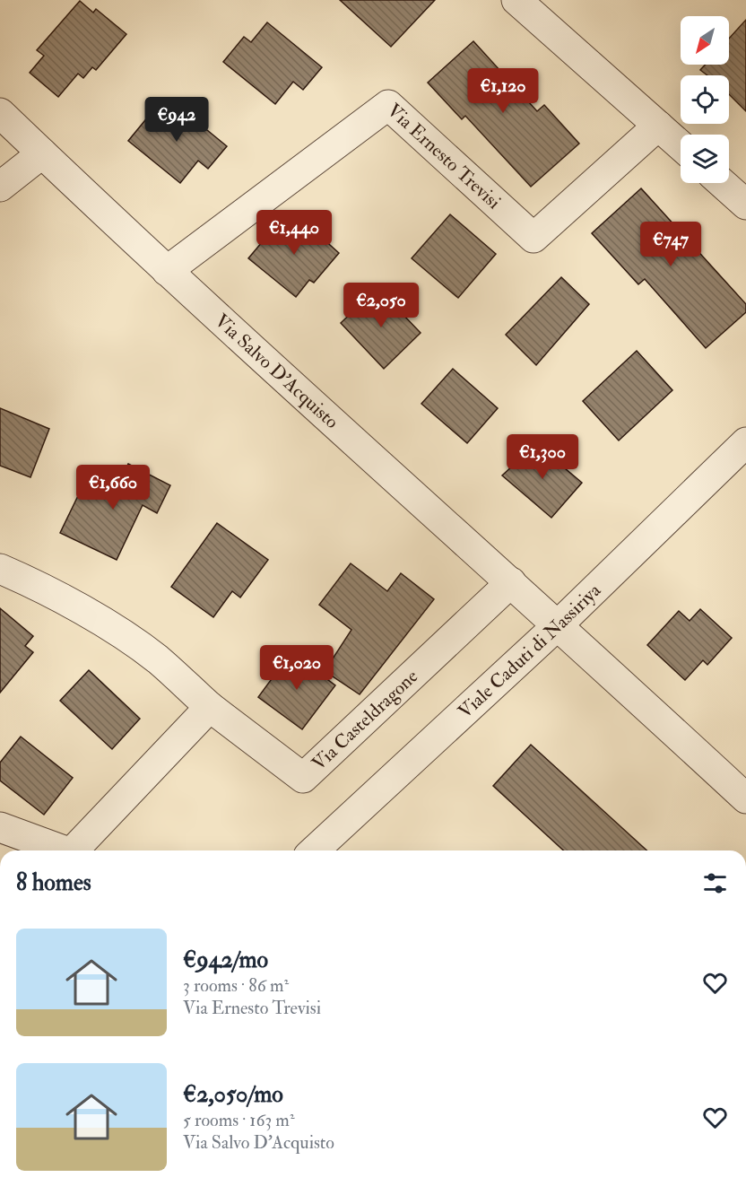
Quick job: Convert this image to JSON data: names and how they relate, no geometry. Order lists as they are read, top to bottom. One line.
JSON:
{"streets":{"street":["Via Ernesto Trevisi","Via Salvo D'Acquisto","Viale Caduti di Nassiriya","Via Casteldragone"]},"crossings":[["Via Ernesto Trevisi","Via Salvo D'Acquisto"],["Via Salvo D'Acquisto","Viale Caduti di Nassiriya"],["Via Salvo D'Acquisto","Via Casteldragone"]],"north":"bottom left","page":{"price":["€1,120","€942","€1,440","€747","€2,050","€1,300","€1,660","€1,020"],"heading":"8 homes","list":[{"name":"€942/mo","note":"3 rooms · 86 m² · Via Ernesto Trevisi"},{"name":"€2,050/mo","note":"5 rooms · 163 m² · Via Salvo D'Acquisto"}]}}
